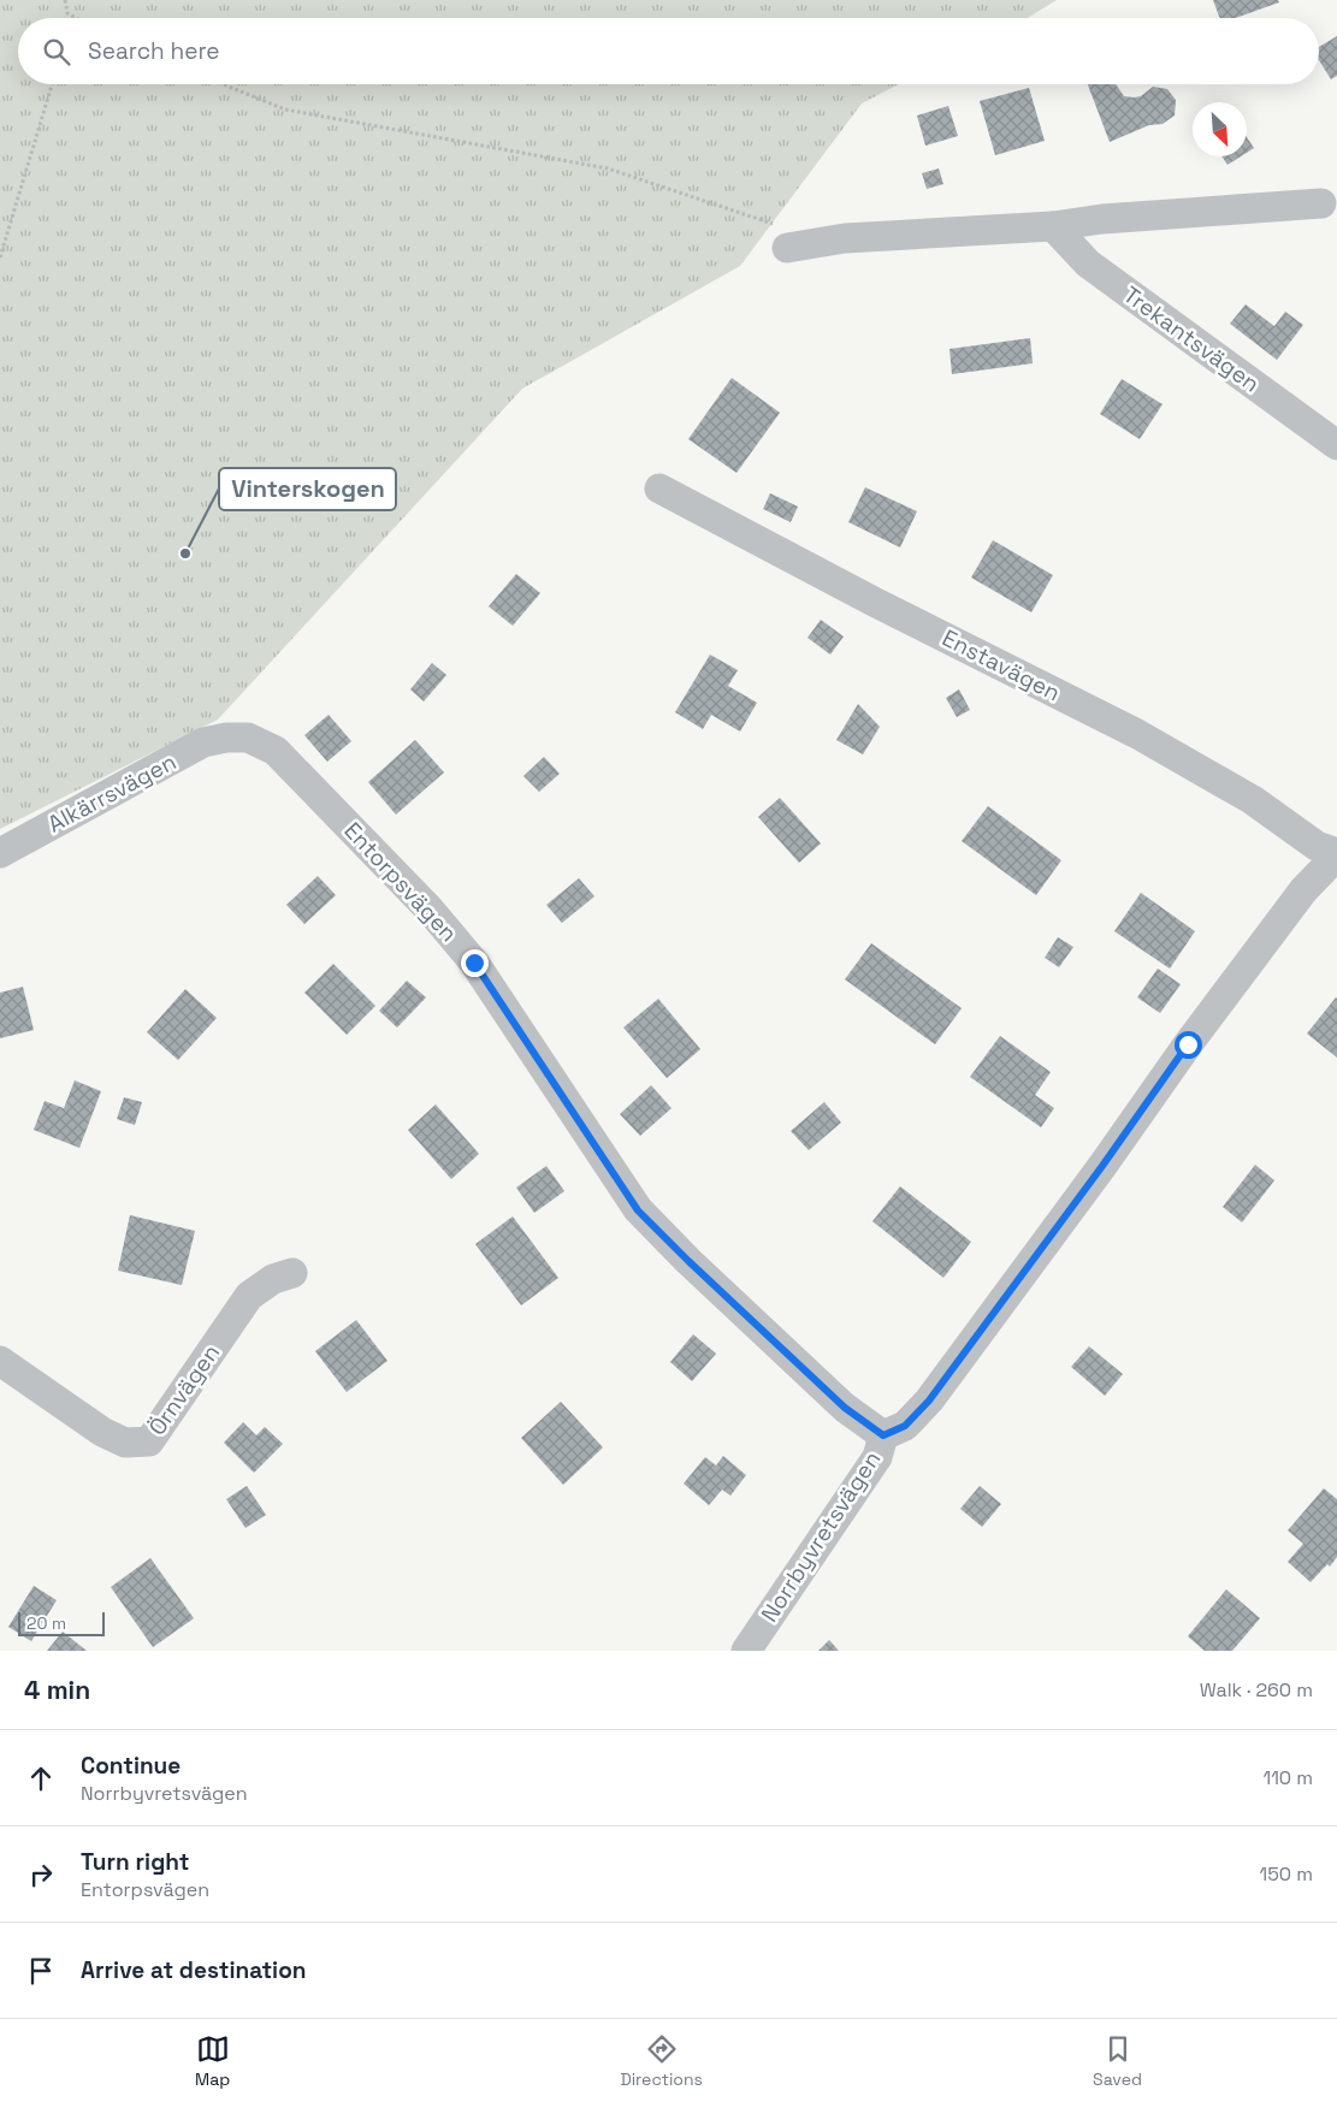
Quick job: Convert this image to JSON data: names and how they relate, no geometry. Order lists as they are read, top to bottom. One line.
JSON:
{"streets":{"street":["Trekantsvägen","Enstavägen","Alkärrsvägen","Entorpsvägen","Örnvägen","Norrbyvretsvägen"]},"crossings":[["Enstavägen","Norrbyvretsvägen"],["Alkärrsvägen","Entorpsvägen"],["Entorpsvägen","Norrbyvretsvägen"]],"places":["Vinterskogen"],"scale_bar":"20 m","north":"bottom right","page":{"search":"Search here","scale":"20 m","heading":["4 min","Walk · 260 m"],"list":[["Continue","Norrbyvretsvägen","110 m"],["Turn right","Entorpsvägen","150 m"],"Arrive at destination"],"nav":["Map","Directions","Saved"]}}
